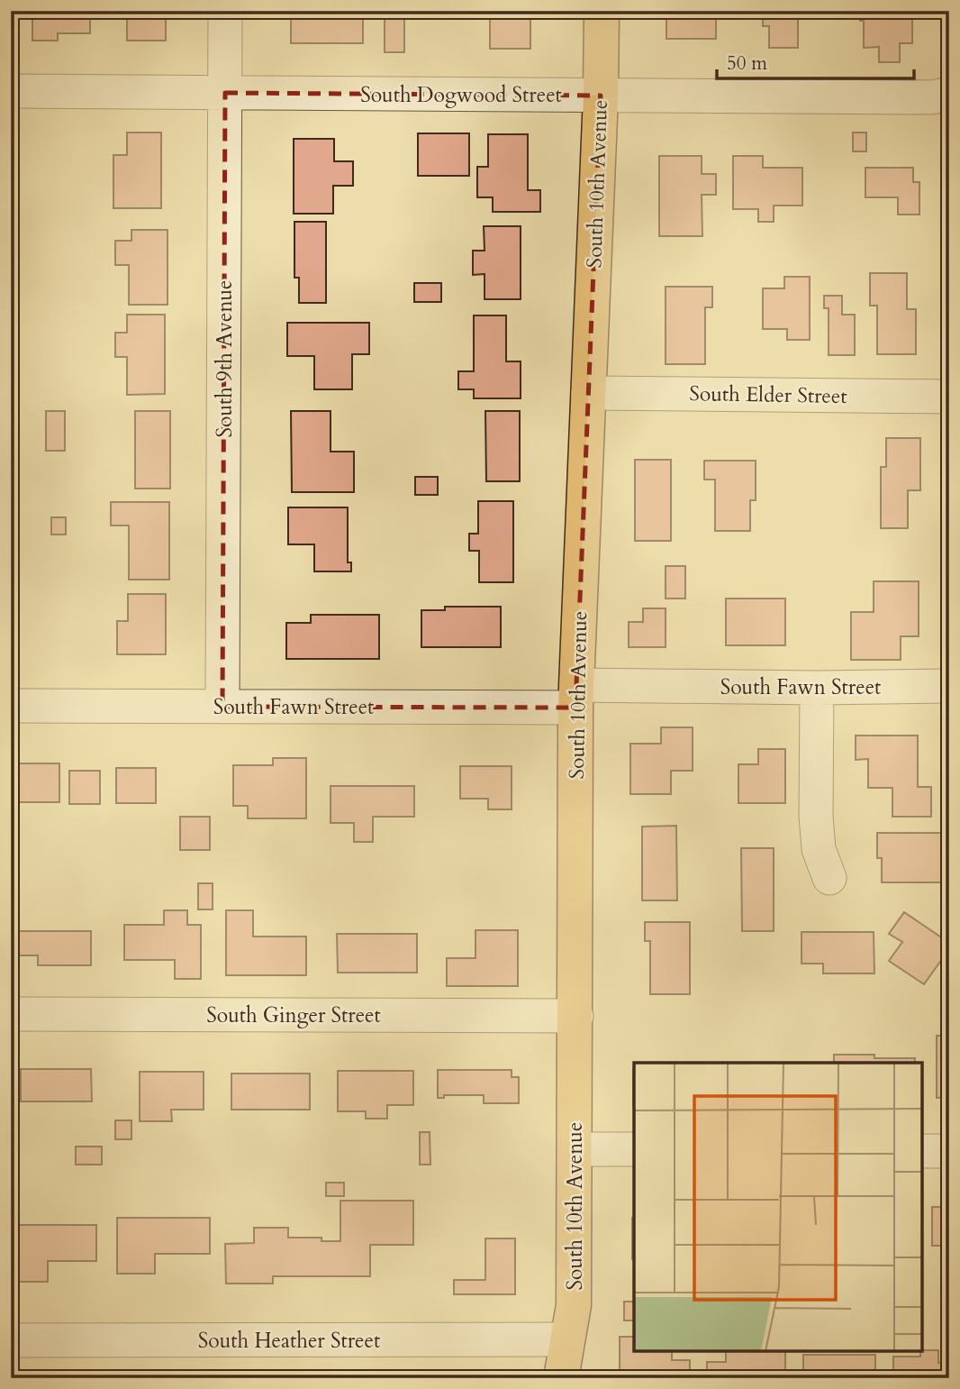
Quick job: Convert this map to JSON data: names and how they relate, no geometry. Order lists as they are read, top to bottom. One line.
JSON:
{"streets":{"main road":["South 10th Avenue"],"street":["South Dogwood Street","South 9th Avenue","South Elder Street","South Fawn Street","South Ginger Street","South Heather Street"]},"crossings":[["South Dogwood Street","South 10th Avenue"],["South Dogwood Street","South 9th Avenue"],["South 10th Avenue","South Elder Street"],["South 10th Avenue","South Fawn Street"],["South 10th Avenue","South Ginger Street"],["South 10th Avenue","South Heather Street"],["South 9th Avenue","South Fawn Street"]],"scale_bar":"50 m"}
